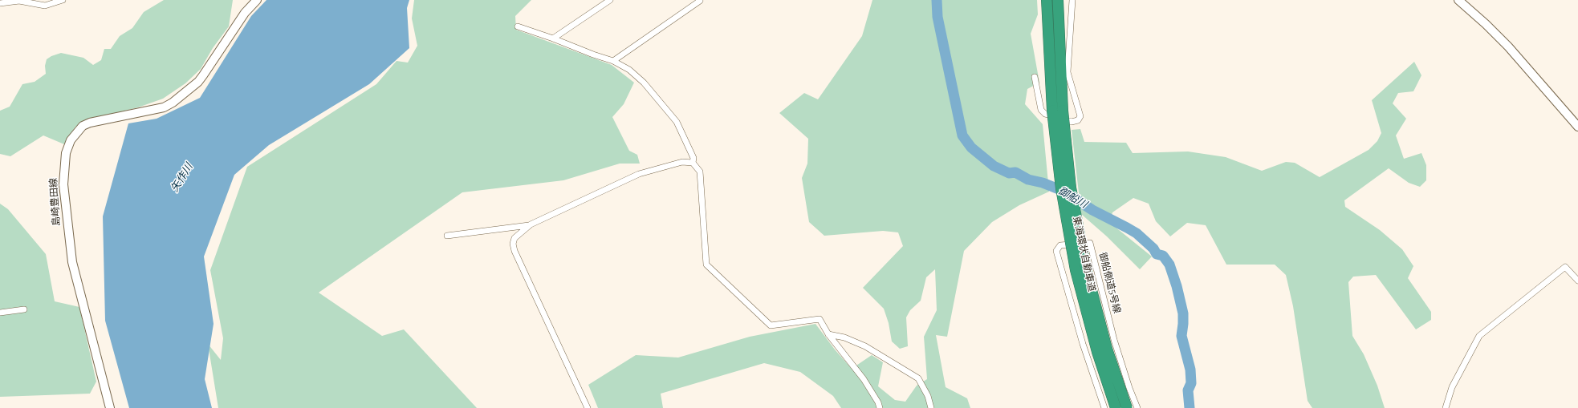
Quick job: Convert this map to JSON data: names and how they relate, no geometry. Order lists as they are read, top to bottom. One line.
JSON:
{"streets":{"highway":["東海環状自動車道"],"main road":["島崎豊田線"],"street":["御船側道5号線"]},"water":["矢作川","御船川"]}
